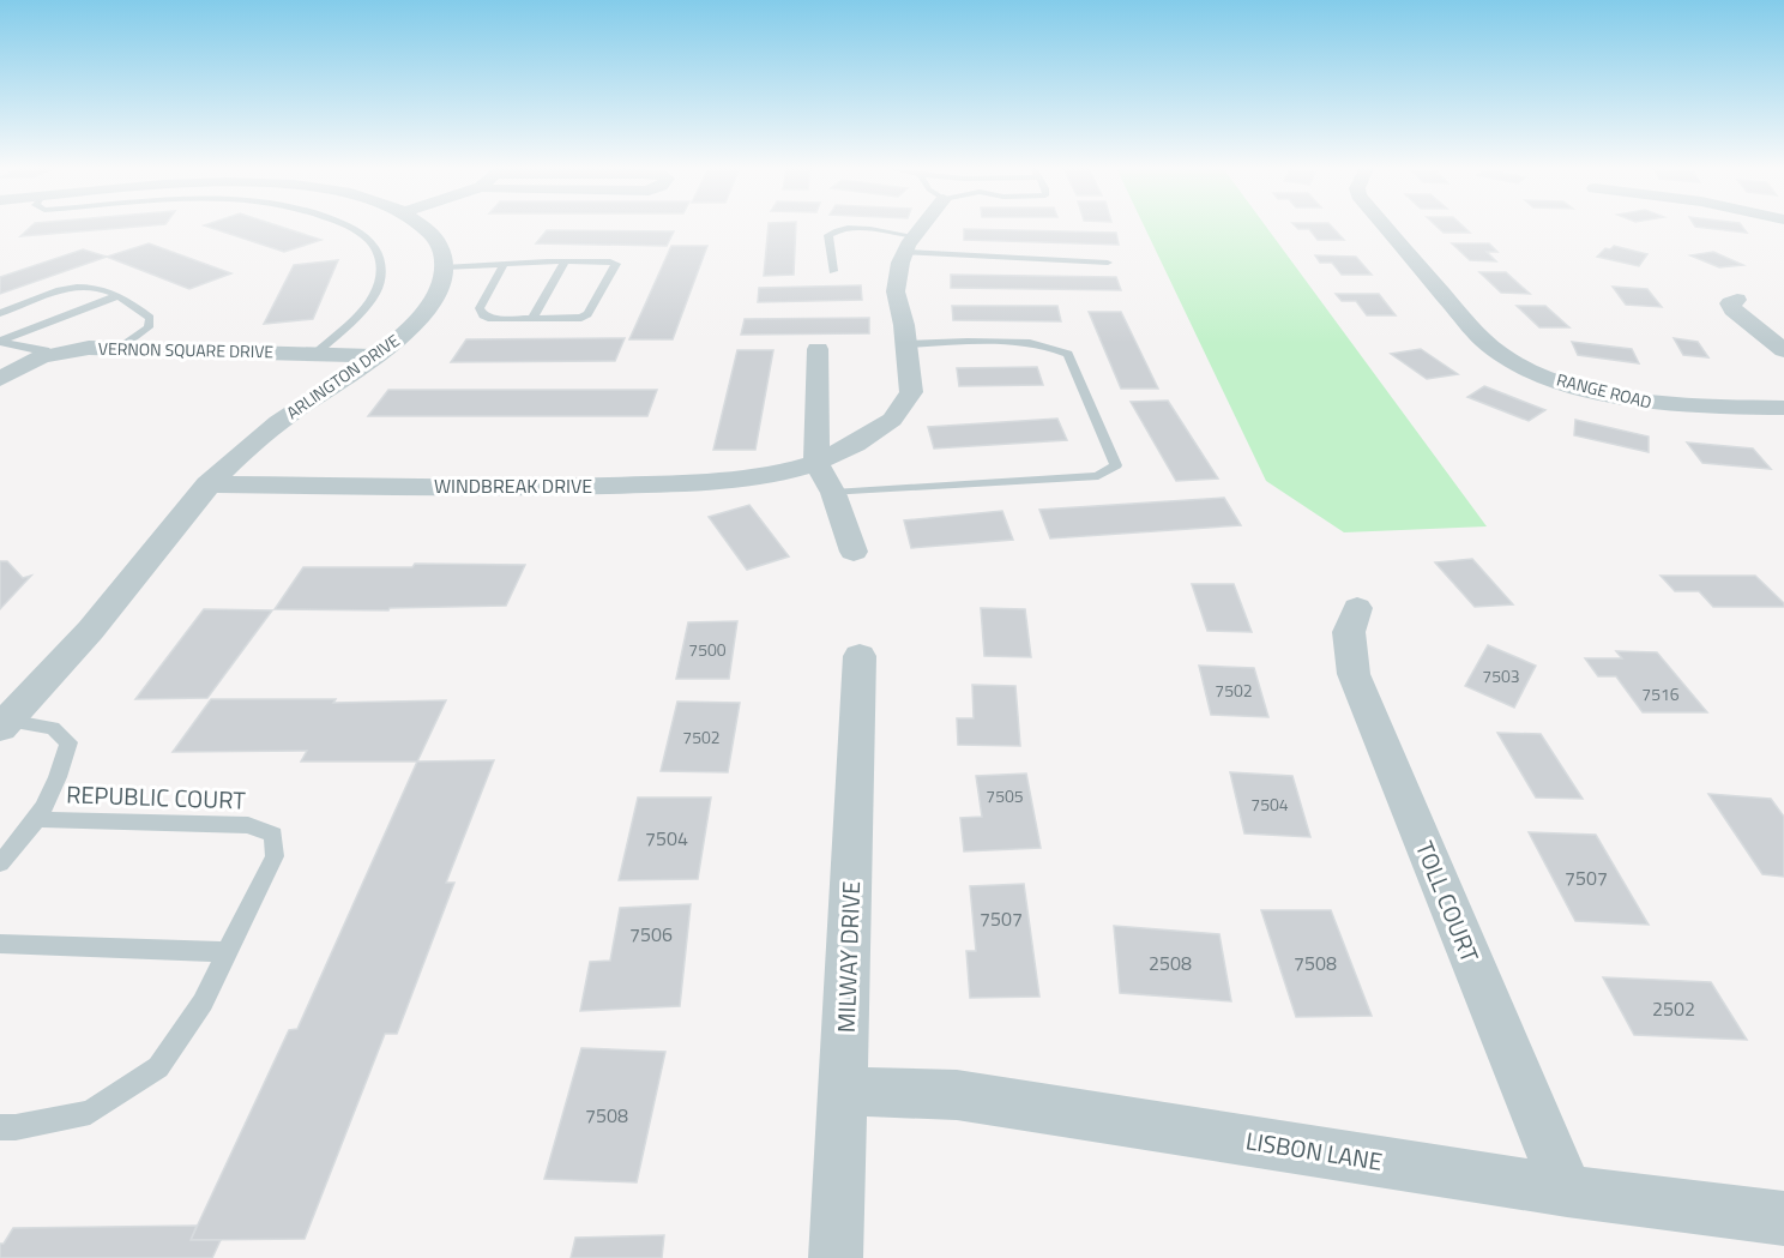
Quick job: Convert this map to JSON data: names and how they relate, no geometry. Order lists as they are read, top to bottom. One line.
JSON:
{"streets":{"street":["VERNON SQUARE DRIVE","ARLINGTON DRIVE","RANGE ROAD","WINDBREAK DRIVE","TOLL COURT","MILWAY DRIVE","LISBON LANE"],"lane":["REPUBLIC COURT"]},"crossings":[["VERNON SQUARE DRIVE","ARLINGTON DRIVE"],["ARLINGTON DRIVE","WINDBREAK DRIVE"],["ARLINGTON DRIVE","REPUBLIC COURT"],["TOLL COURT","LISBON LANE"],["MILWAY DRIVE","LISBON LANE"]],"house_numbers":["7500","7503","7502","7516","7502","7505","7504","7504","7507","7507","7506","2508","7508","2502","7508"]}
